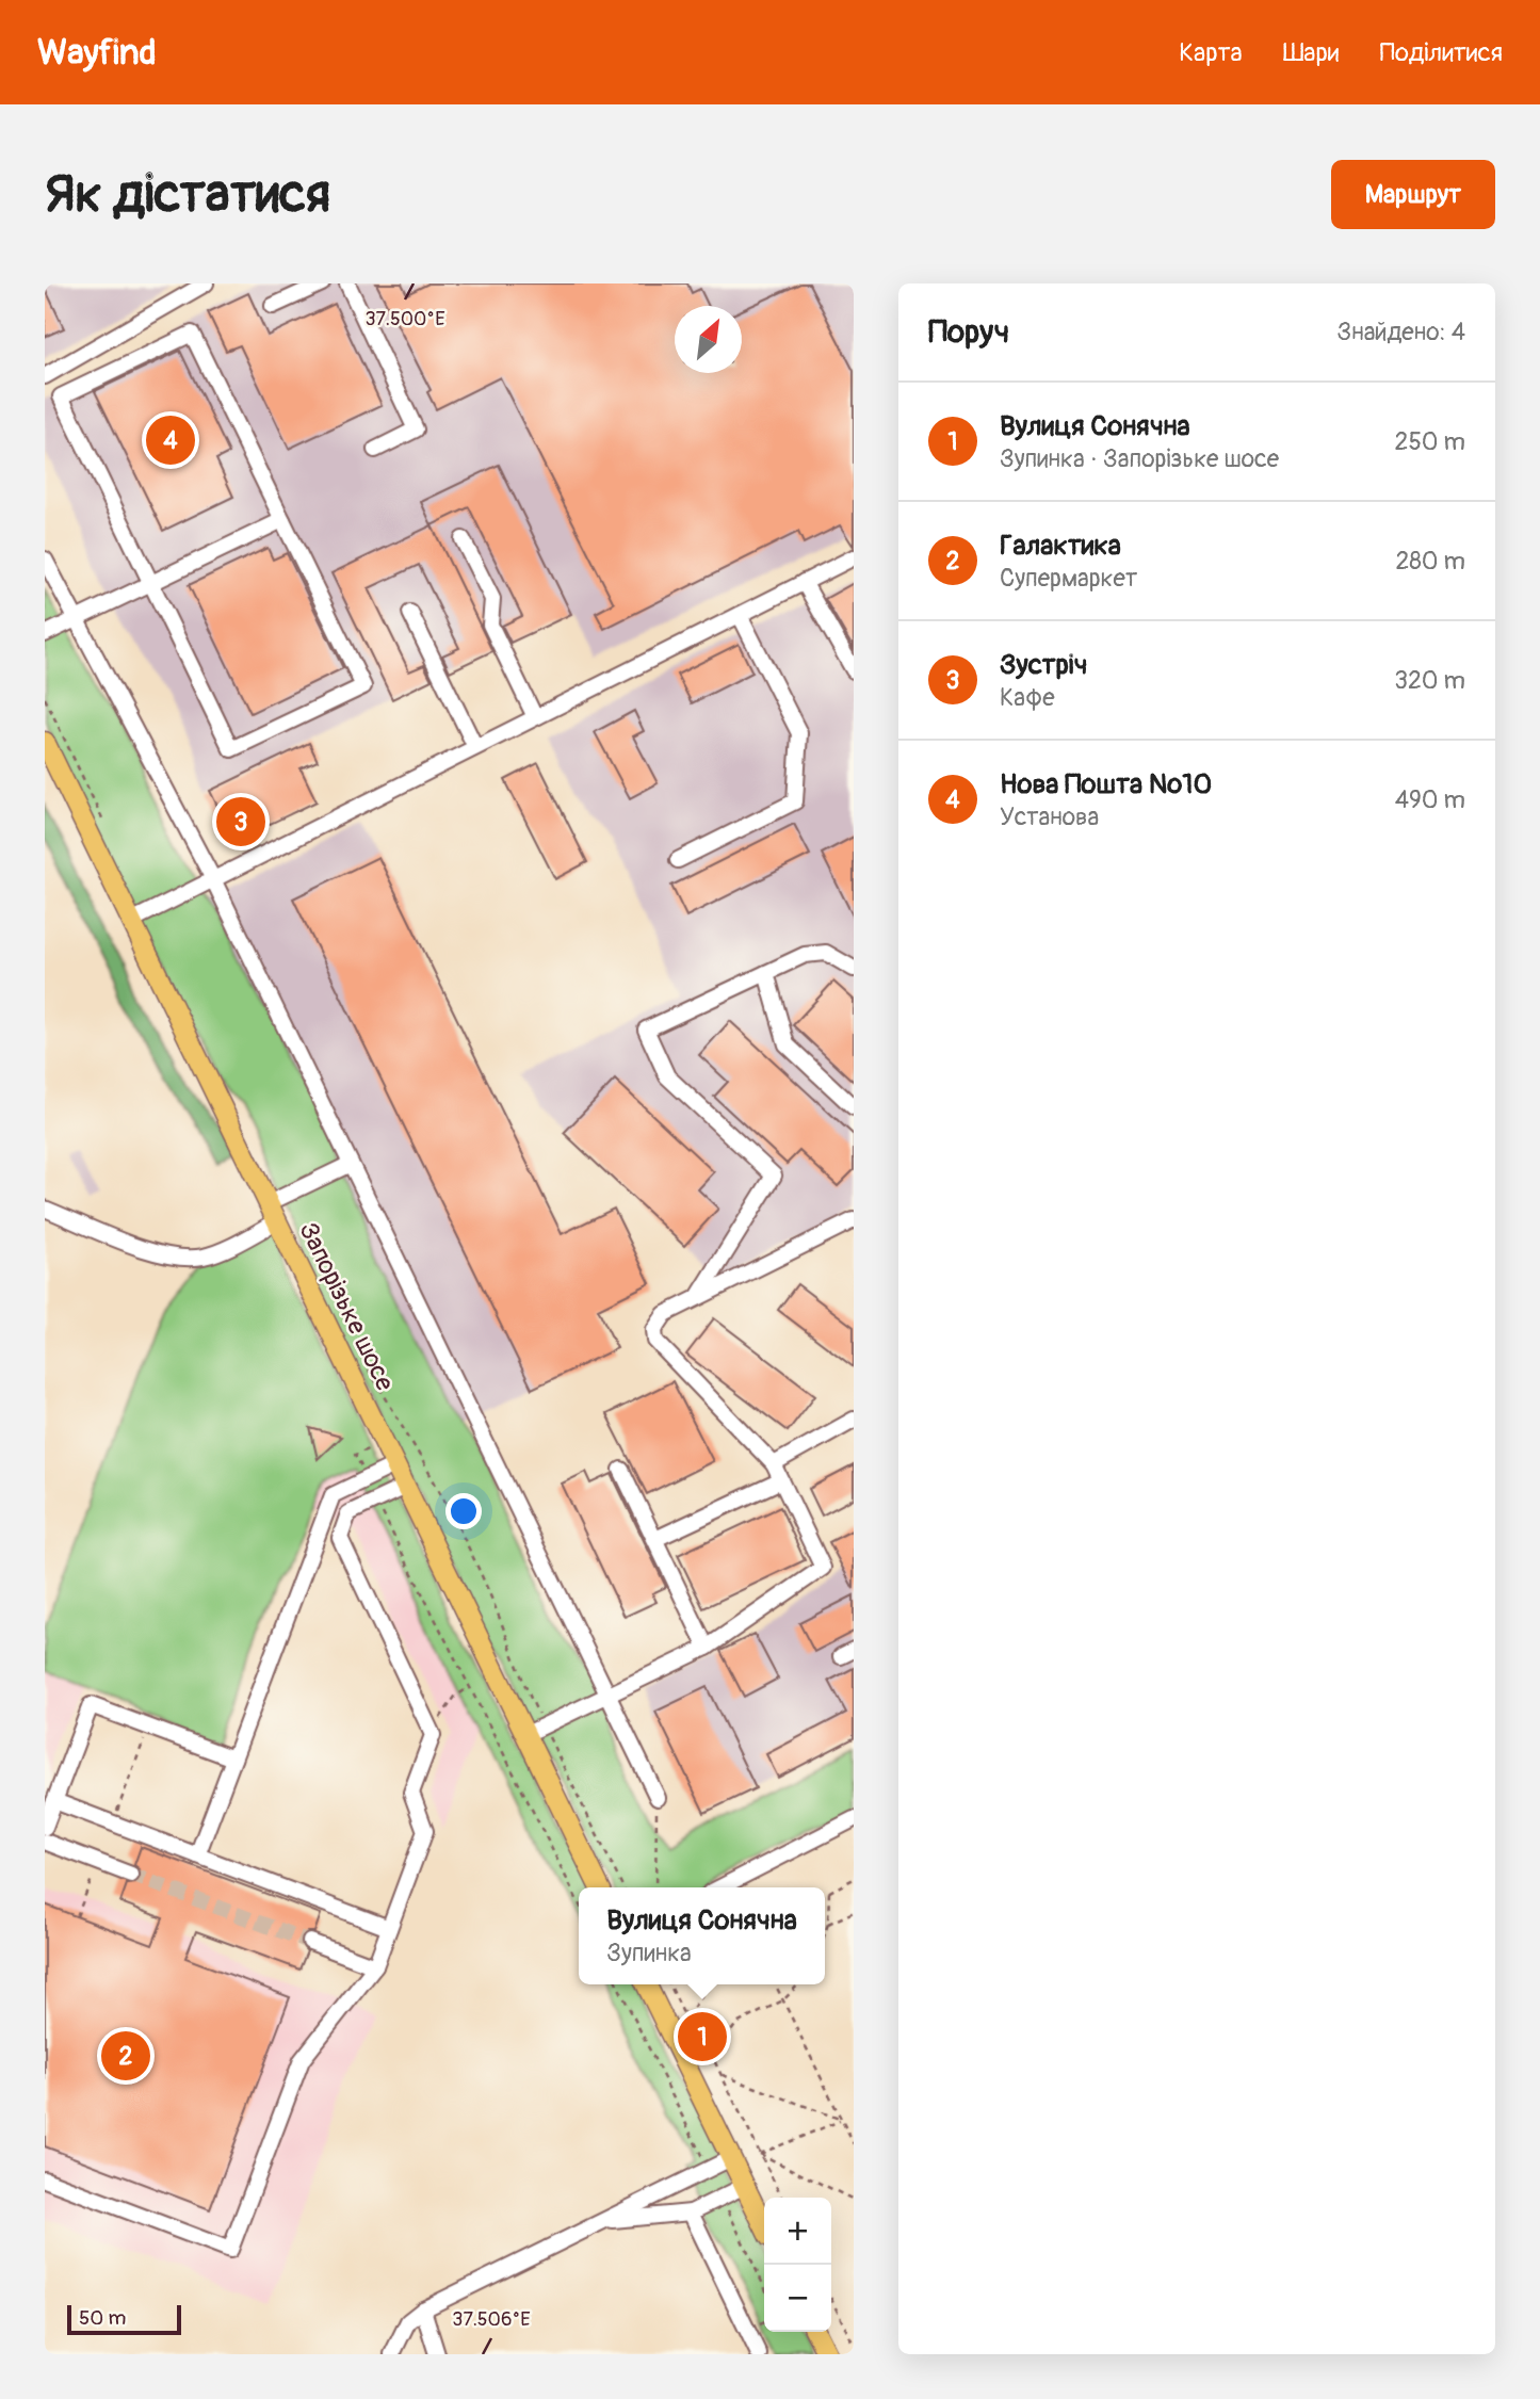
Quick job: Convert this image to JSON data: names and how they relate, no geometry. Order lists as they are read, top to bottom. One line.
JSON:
{"streets":{"main road":["Запорізьке шосе"]},"scale_bar":"50 m","north":"top right","page":{"header":"Wayfind","nav":["Карта","Шари","Поділитися"],"buttons":"Маршрут","title":"Як дістатися","heading":["Поруч","Знайдено: 4"],"list":[{"mark":"1","name":"Вулиця Сонячна","note":"Зупинка · Запорізьке шосе","value":"250 m"},{"mark":"2","name":"Галактика","note":"Супермаркет","value":"280 m"},{"mark":"3","name":"Зустріч","note":"Кафе","value":"320 m"},{"mark":"4","name":"Нова Пошта №10","note":"Установа","value":"490 m"}],"pins":["4","3","1","2"],"popup":["Вулиця Сонячна","Зупинка"],"map_buttons":["+","−"],"scale":"50 m"},"coordinates":["37.500°E","37.506°E"]}
